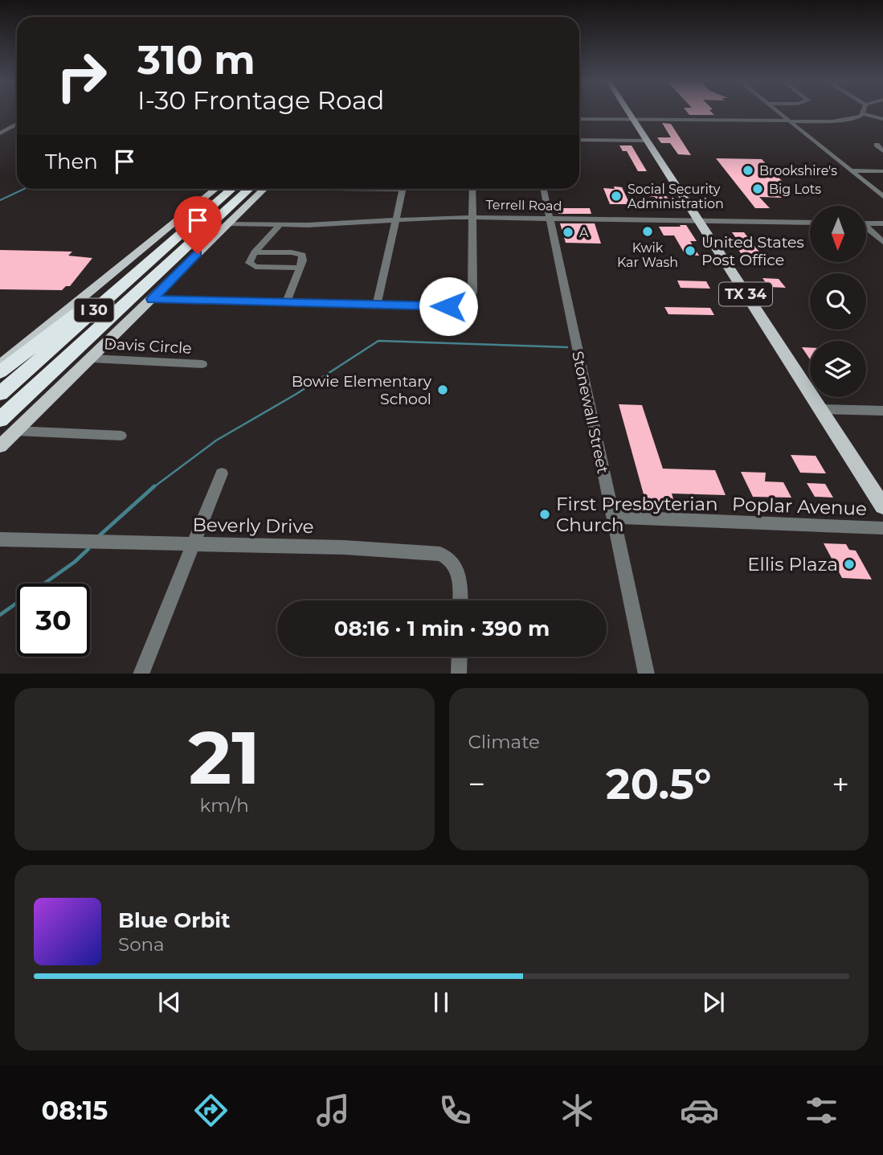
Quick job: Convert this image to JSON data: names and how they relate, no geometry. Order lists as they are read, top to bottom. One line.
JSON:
{"streets":{"highway":["I 30"],"main road":["TX 34"],"street":["Terrell Road","Davis Circle","Stonewall Street","Poplar Avenue","Beverly Drive"]},"crossings":[["Terrell Road","TX 34"],["Terrell Road","Stonewall Street"],["Stonewall Street","Poplar Avenue"]],"places":["Brookshire's","Big Lots","Social Security Administration","Kwik Kar Wash","A","United States Post Office","Bowie Elementary School","First Presbyterian Church","Ellis Plaza"],"north":"bottom","page":{"turn":["310 m","I-30 Frontage Road"],"then":"Then","limit":"30","trip":"08:16 · 1 min · 390 m","tile":[["21","km/h"],"Climate"],"heat":["−","20.5°","+"],"song":["Blue Orbit","Sona"],"tabs":"08:15"}}
